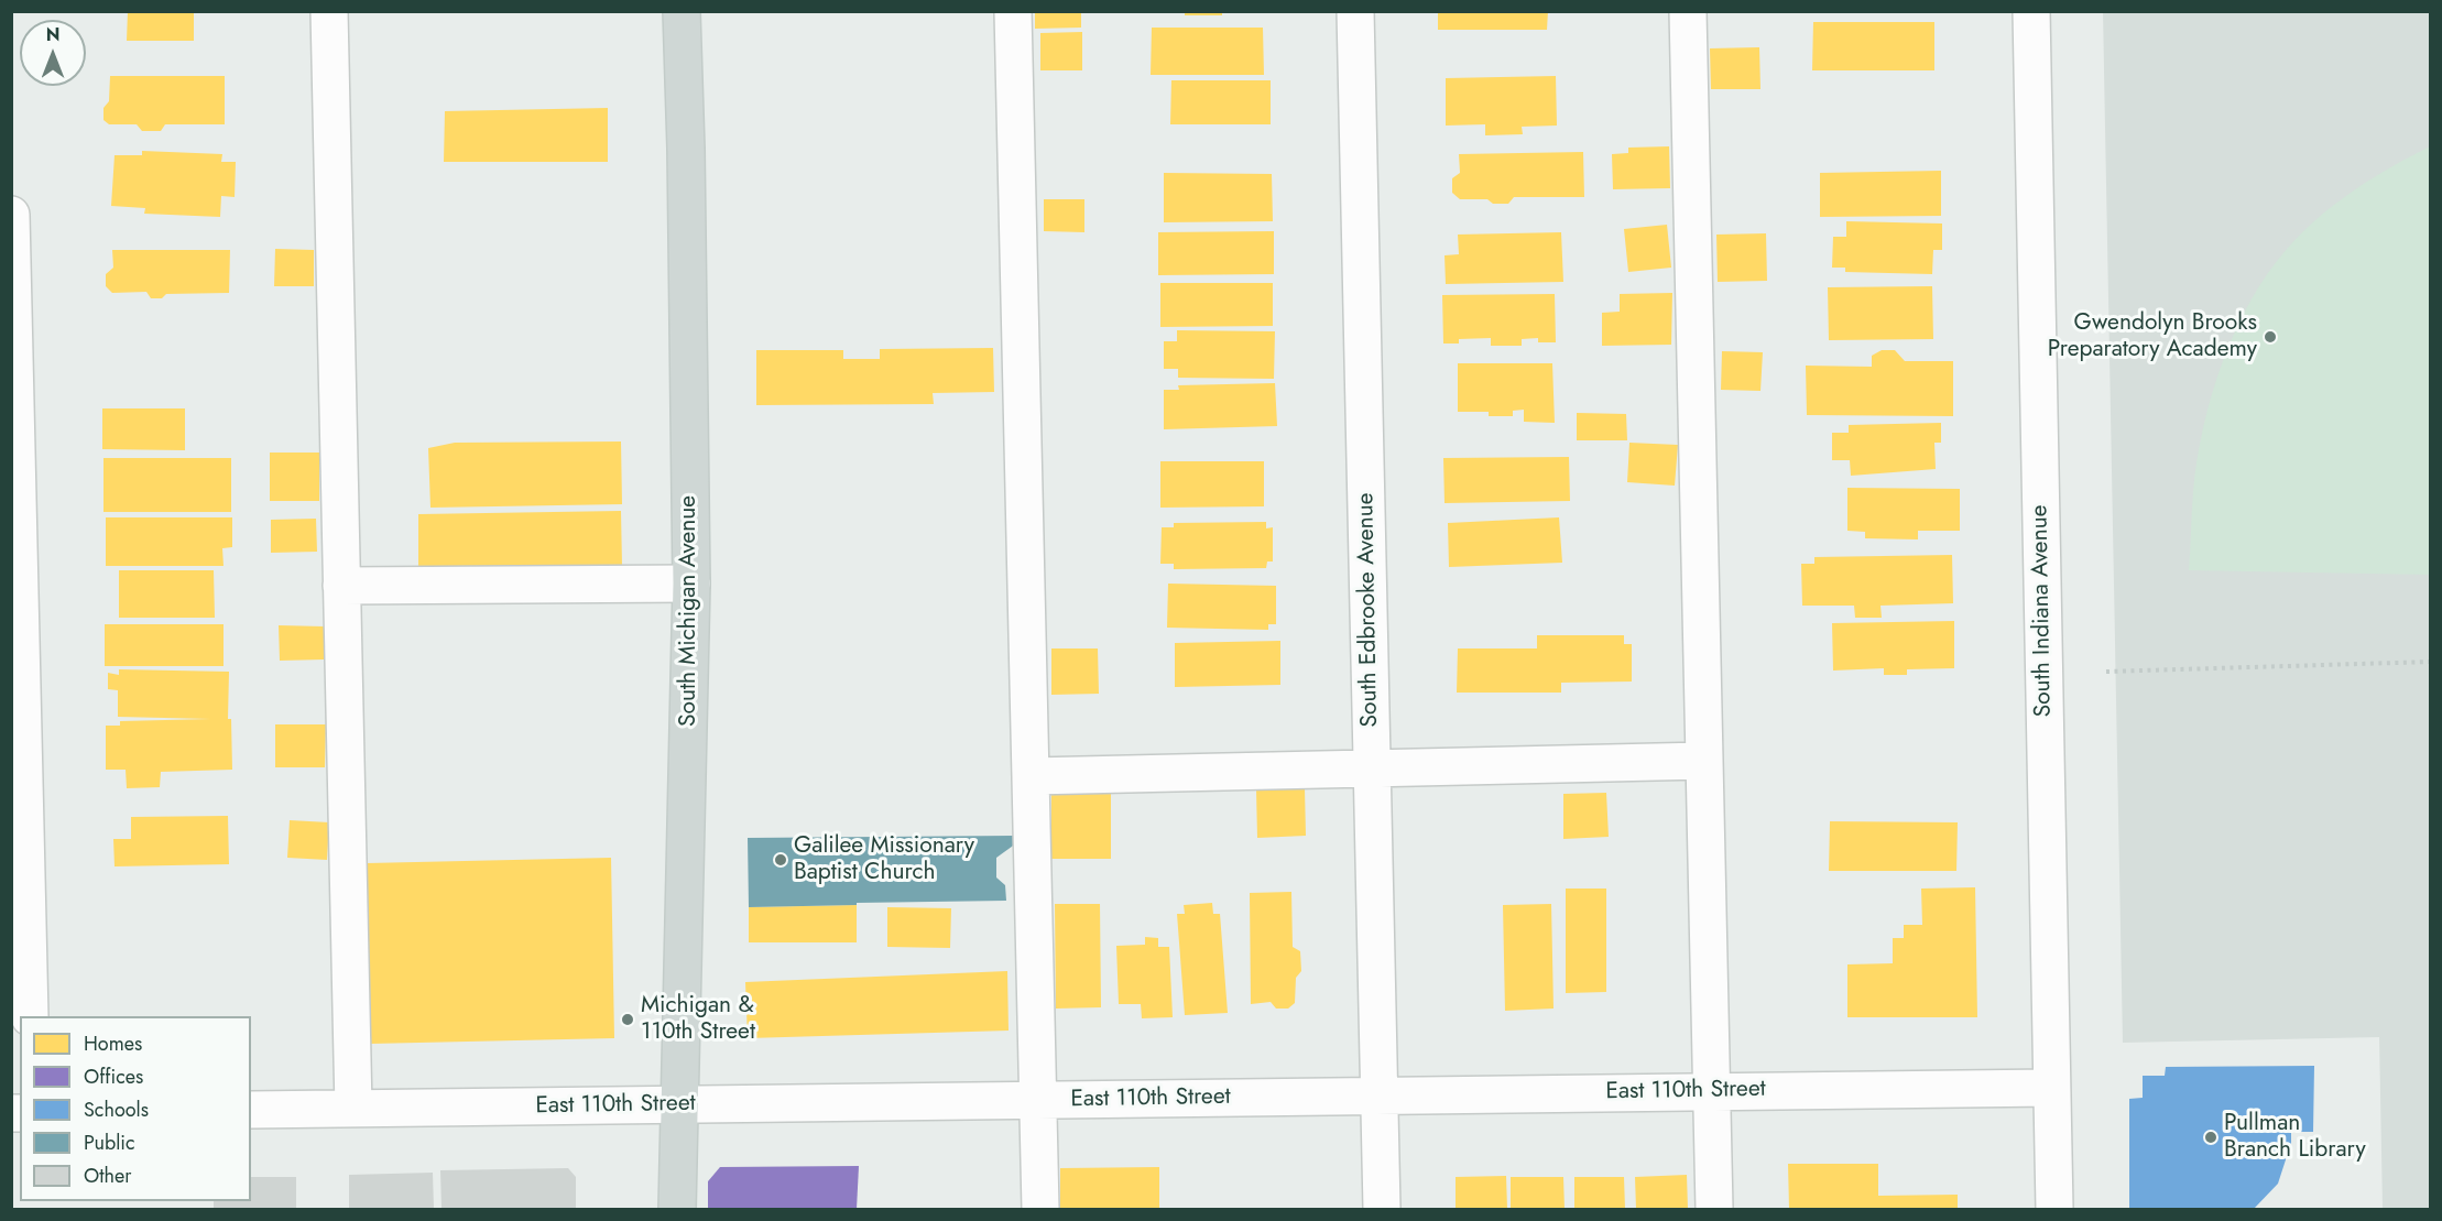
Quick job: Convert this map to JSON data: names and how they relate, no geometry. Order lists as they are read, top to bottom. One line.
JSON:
{"streets":{"main road":["South Michigan Avenue"],"street":["South Edbrooke Avenue","South Indiana Avenue","East 110th Street"]},"crossings":[["South Edbrooke Avenue","East 110th Street"],["South Michigan Avenue","East 110th Street"],["South Indiana Avenue","East 110th Street"]],"places":["Gwendolyn Brooks Preparatory Academy","Galilee Missionary Baptist Church","Michigan & 110th Street","Pullman Branch Library"],"legend":["Homes","Offices","Schools","Public","Other"],"north":"top"}
